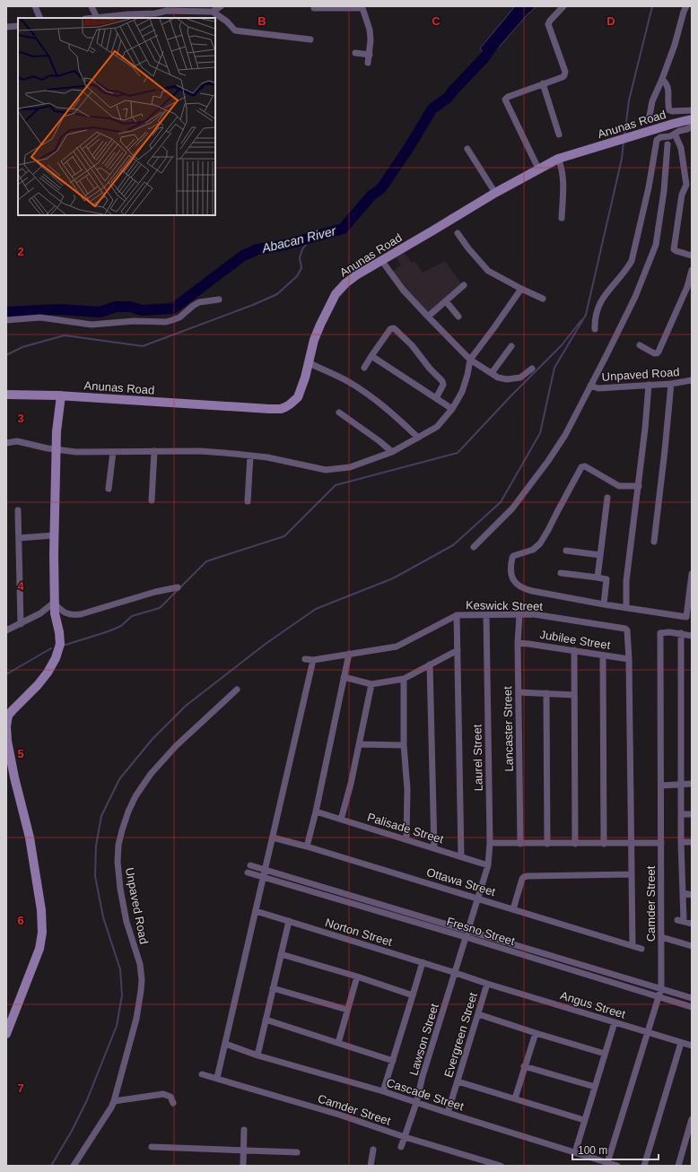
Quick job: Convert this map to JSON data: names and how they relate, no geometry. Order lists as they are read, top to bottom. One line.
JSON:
{"streets":{"street":["Anunas Road","Unpaved Road","Keswick Street","Jubilee Street","Lancaster Street","Laurel Street","Palisade Street","Ottawa Street","Camder Street","Fresno Street","Norton Street","Angus Street","Evergreen Street","Lawson Street","Cascade Street"]},"crossings":[["Keswick Street","Jubilee Street"],["Keswick Street","Lancaster Street"],["Keswick Street","Laurel Street"],["Jubilee Street","Lancaster Street"],["Laurel Street","Palisade Street"],["Laurel Street","Ottawa Street"],["Laurel Street","Fresno Street"],["Laurel Street","Lawson Street"],["Camder Street","Fresno Street"],["Camder Street","Angus Street"],["Camder Street","Lawson Street"],["Camder Street","Cascade Street"],["Fresno Street","Lawson Street"],["Norton Street","Angus Street"],["Norton Street","Lawson Street"],["Angus Street","Evergreen Street"],["Angus Street","Lawson Street"],["Evergreen Street","Cascade Street"],["Lawson Street","Cascade Street"]],"water":["Abacan River"],"scale_bar":"100 m","grid":{"columns":["B","C","D"],"rows":["2","3","4","5","6","7"]}}
